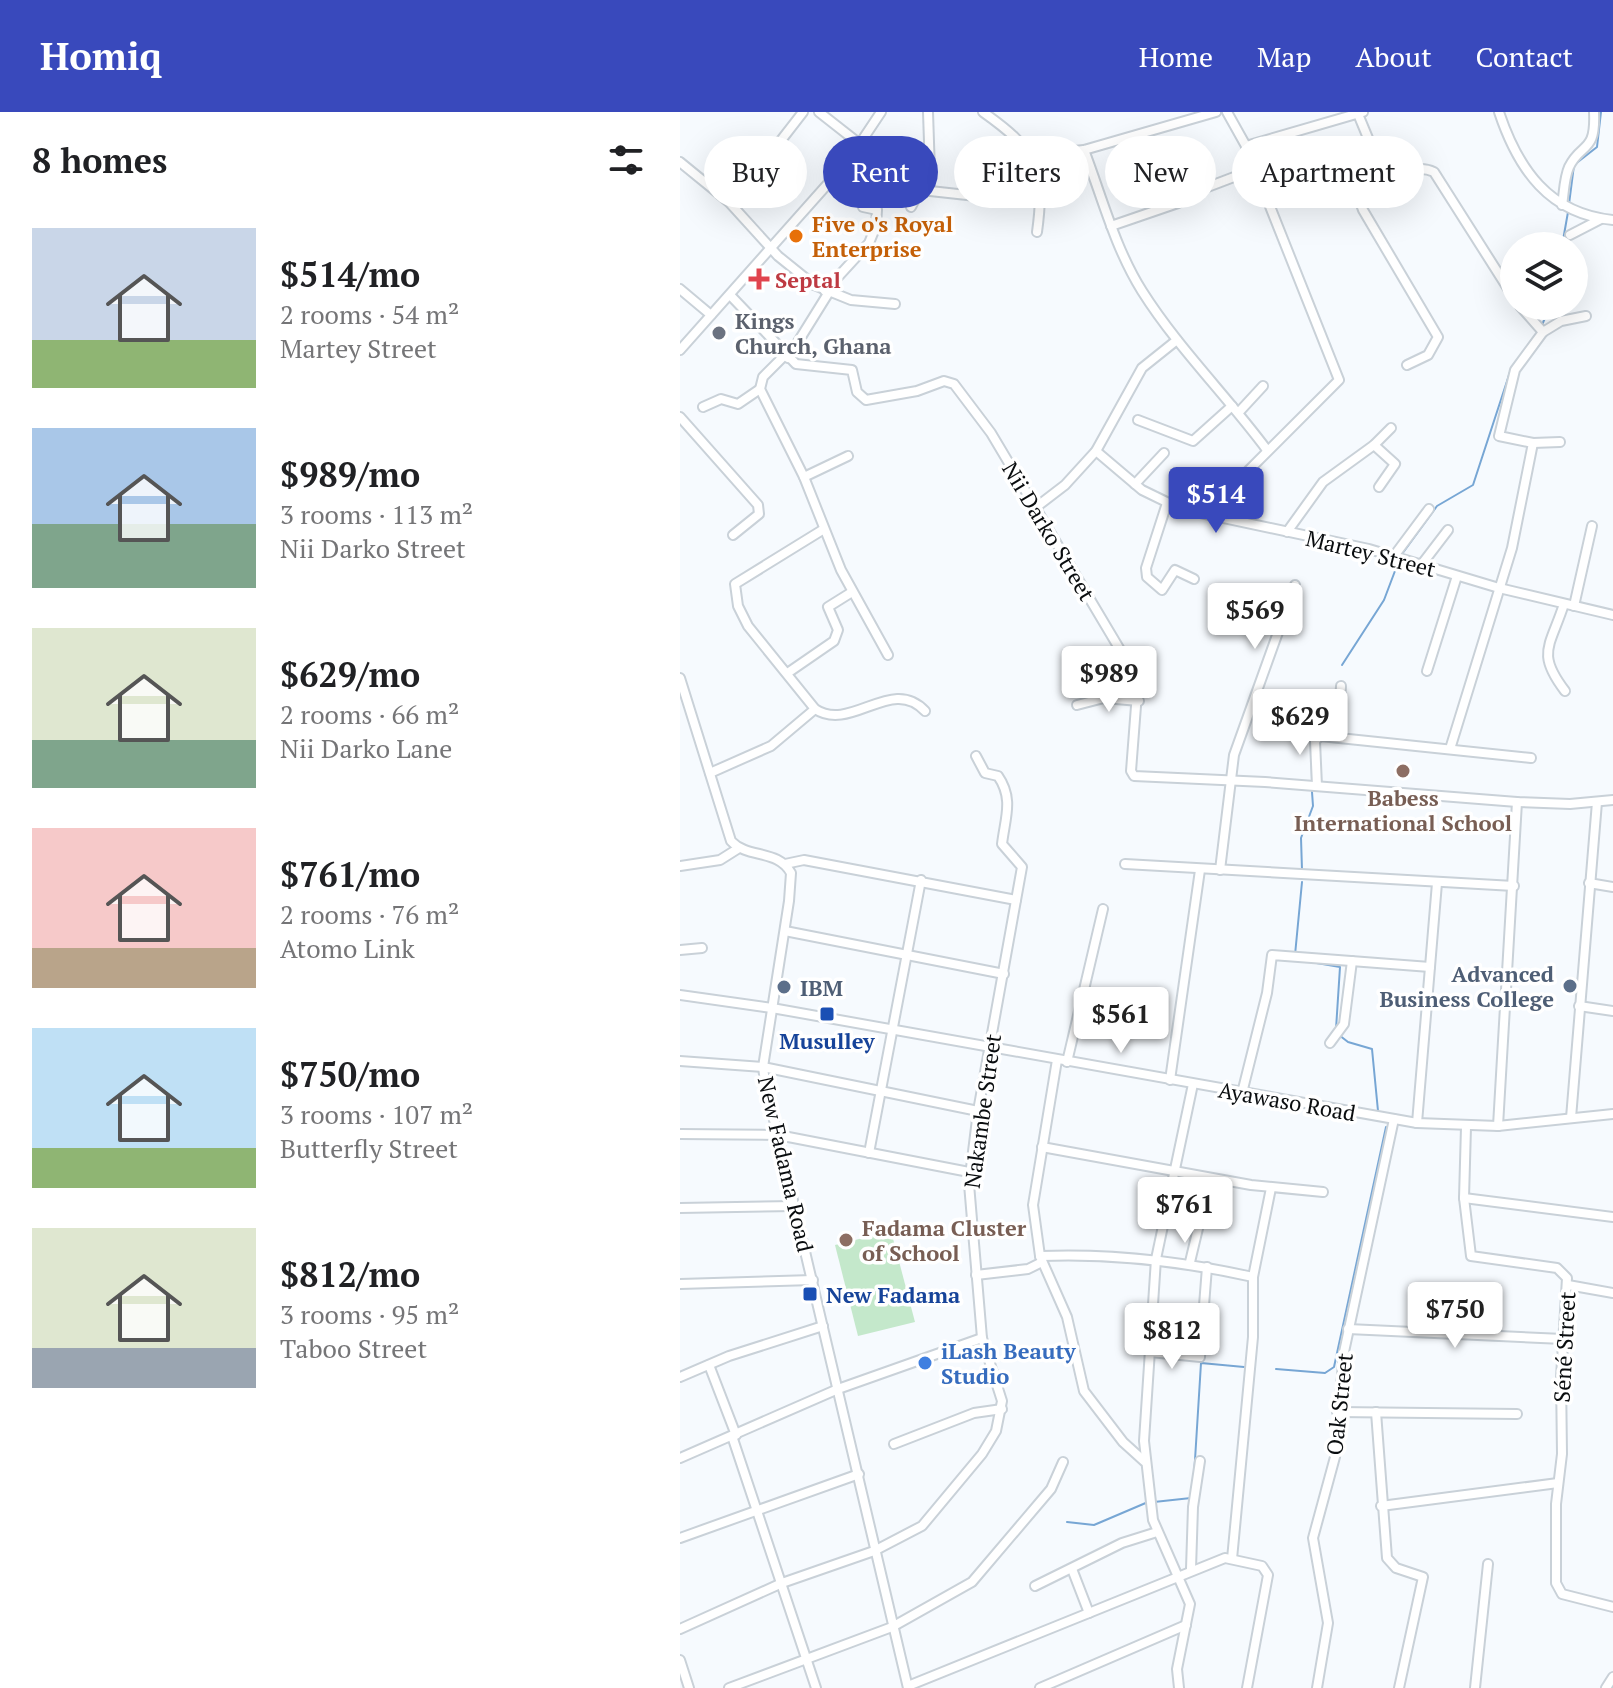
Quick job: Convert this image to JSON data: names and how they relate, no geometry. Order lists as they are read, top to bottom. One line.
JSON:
{"streets":{"street":["Nii Darko Street","Martey Street","Ayawaso Road","Nakambe Street","New Fadama Road","Séné Street","Oak Street"]},"crossings":[["Ayawaso Road","Nakambe Street"],["Ayawaso Road","New Fadama Road"],["Ayawaso Road","Séné Street"],["Ayawaso Road","Oak Street"]],"places":{"other":["Five o's Royal Enterprise","Kings Church, Ghana","Babess International School","Advanced Business College","IBM","Fadama Cluster of School","iLash Beauty Studio"],"health":["Septal"],"transit":["Musulley","New Fadama"]},"page":{"header":"Homiq","nav":["Home","Map","About","Contact"],"heading":"8 homes","chip":["Buy","Rent","Filters","New","Apartment"],"list":[{"name":"$514/mo","note":"2 rooms · 54 m² · Martey Street"},{"name":"$989/mo","note":"3 rooms · 113 m² · Nii Darko Street"},{"name":"$629/mo","note":"2 rooms · 66 m² · Nii Darko Lane"},{"name":"$761/mo","note":"2 rooms · 76 m² · Atomo Link"},{"name":"$750/mo","note":"3 rooms · 107 m² · Butterfly Street"},{"name":"$812/mo","note":"3 rooms · 95 m² · Taboo Street"}],"price":["$514","$569","$989","$629","$561","$761","$750","$812"]}}
